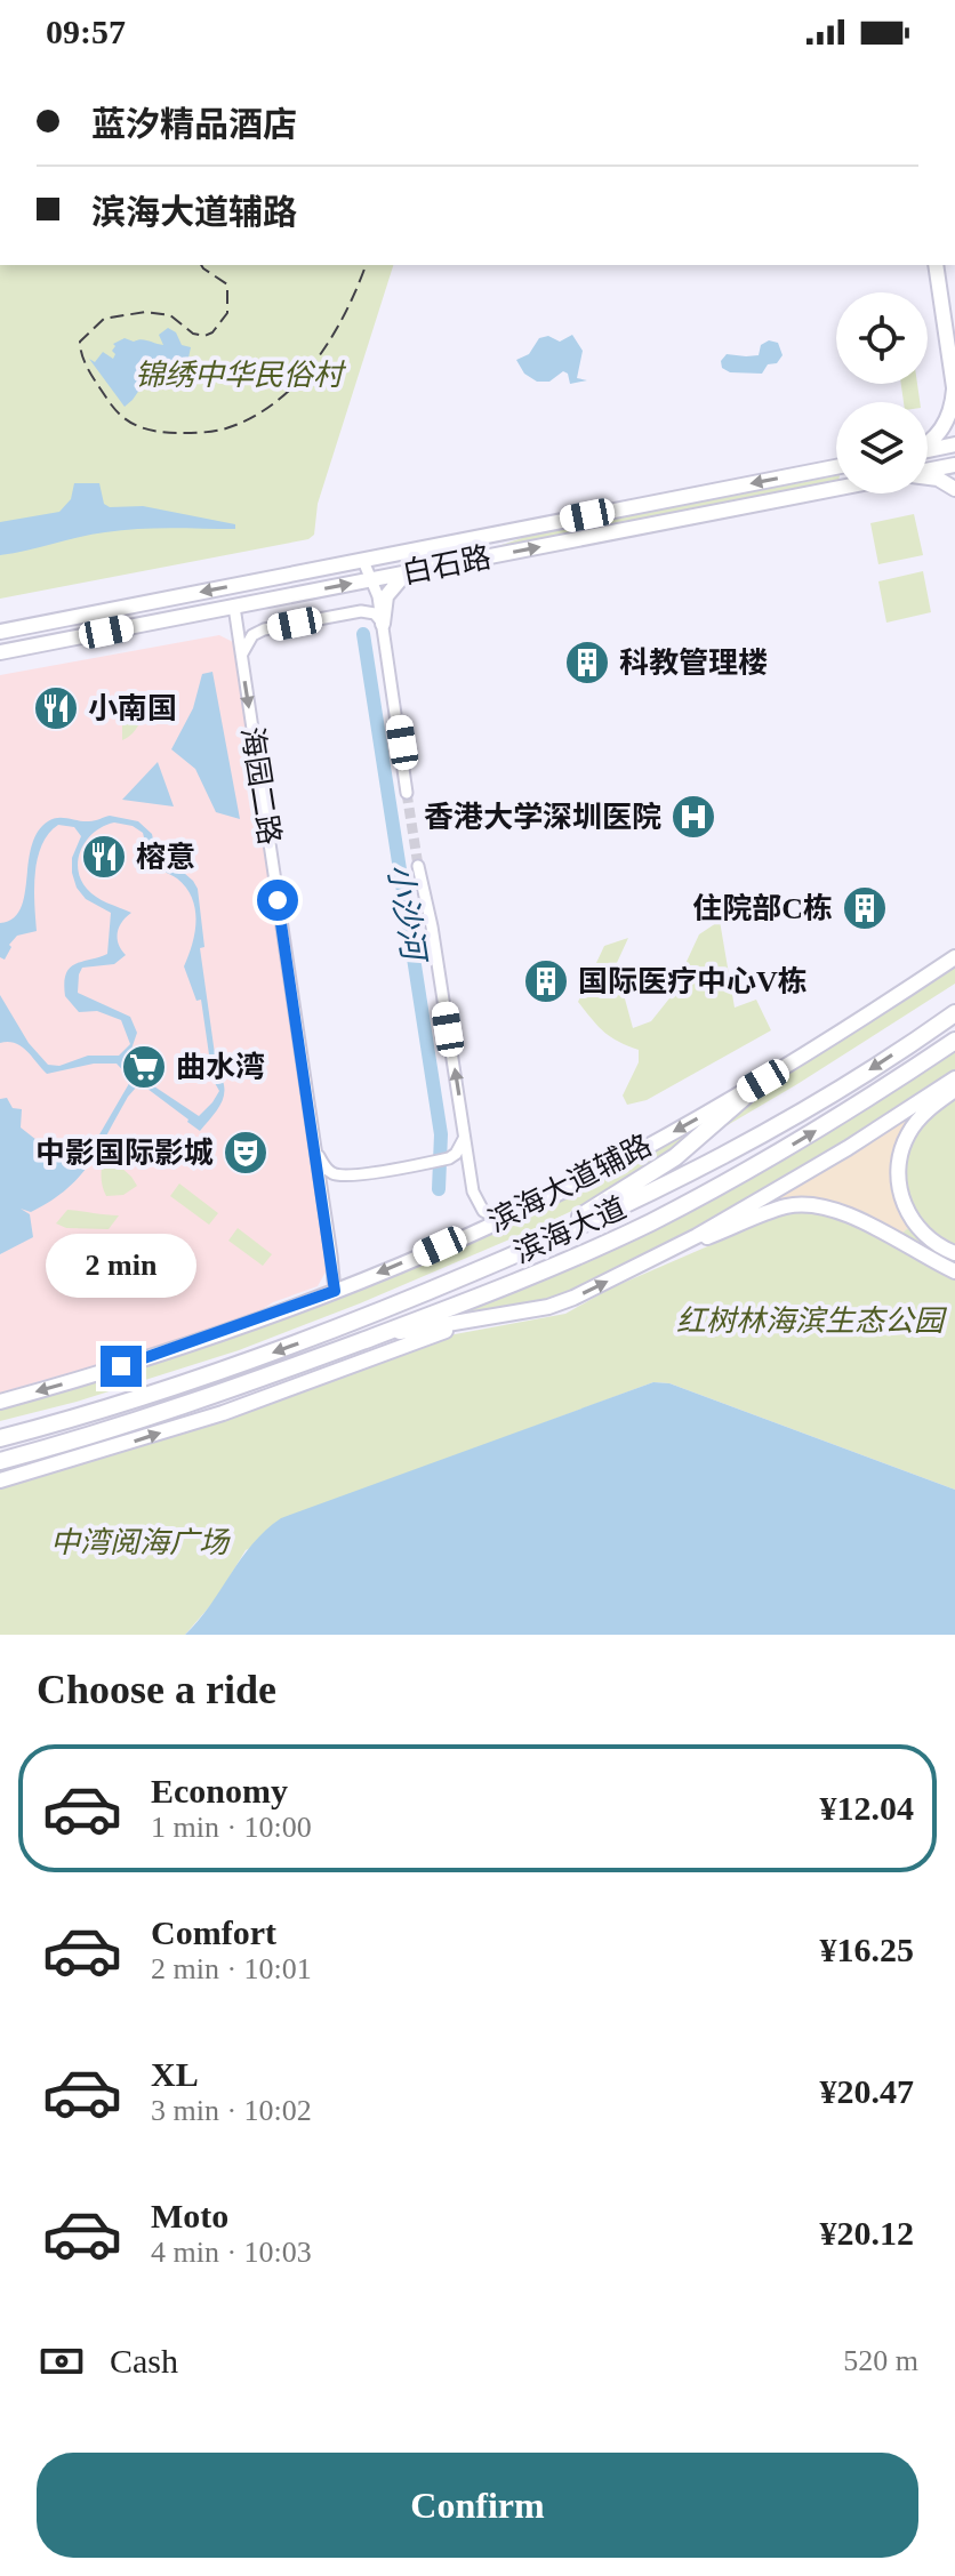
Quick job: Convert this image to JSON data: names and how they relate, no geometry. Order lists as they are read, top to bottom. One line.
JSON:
{"streets":{"highway":["滨海大道"],"main road":["白石路","滨海大道辅路"],"street":["海园二路"]},"crossings":[["白石路","海园二路"],["海园二路","滨海大道辅路"]],"one_way":["海园二路"],"water":["小沙河"],"parks":["锦绣中华民俗村","红树林海滨生态公园","中湾阅海广场"],"places":{"building":["科教管理楼","住院部C栋","国际医疗中心V栋"],"restaurant":["小南国","榕意"],"hospital":["香港大学深圳医院"],"supermarket":["曲水湾"],"theatre":["中影国际影城"]},"page":{"status":"09:57","banner":["蓝汐精品酒店","滨海大道辅路"],"bubble":"2 min","heading":"Choose a ride","list":[{"name":"Economy","note":"1 min · 10:00","value":"¥12.04"},{"name":"Comfort","note":"2 min · 10:01","value":"¥16.25"},{"name":"XL","note":"3 min · 10:02","value":"¥20.47"},{"name":"Moto","note":"4 min · 10:03","value":"¥20.12"}],"pay":["Cash","520 m"],"buttons":"Confirm"}}
